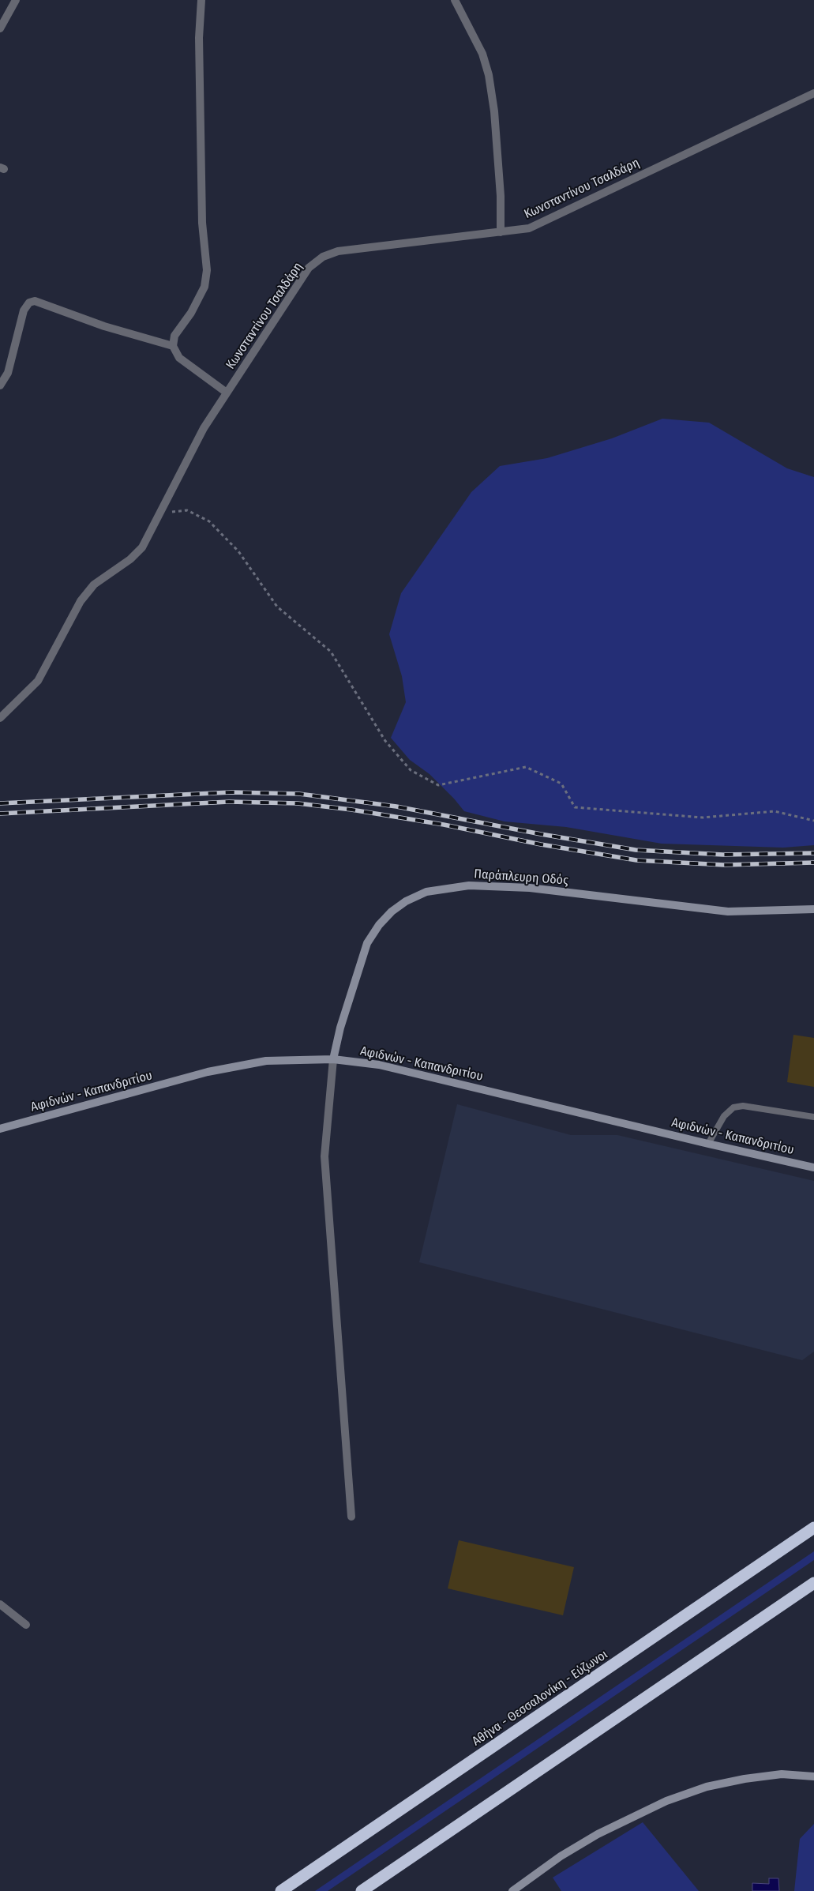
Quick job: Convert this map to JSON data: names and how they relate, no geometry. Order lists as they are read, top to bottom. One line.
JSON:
{"streets":{"highway":["Αθήνα - Θεσσαλονίκη - Εύζωνοι"],"main road":["Παράπλευρη Οδός","Αφιδνών - Καπανδριτίου"],"street":["Κωνσταντίνου Τσαλδάρη"]},"crossings":[["Παράπλευρη Οδός","Αφιδνών - Καπανδριτίου"]]}
